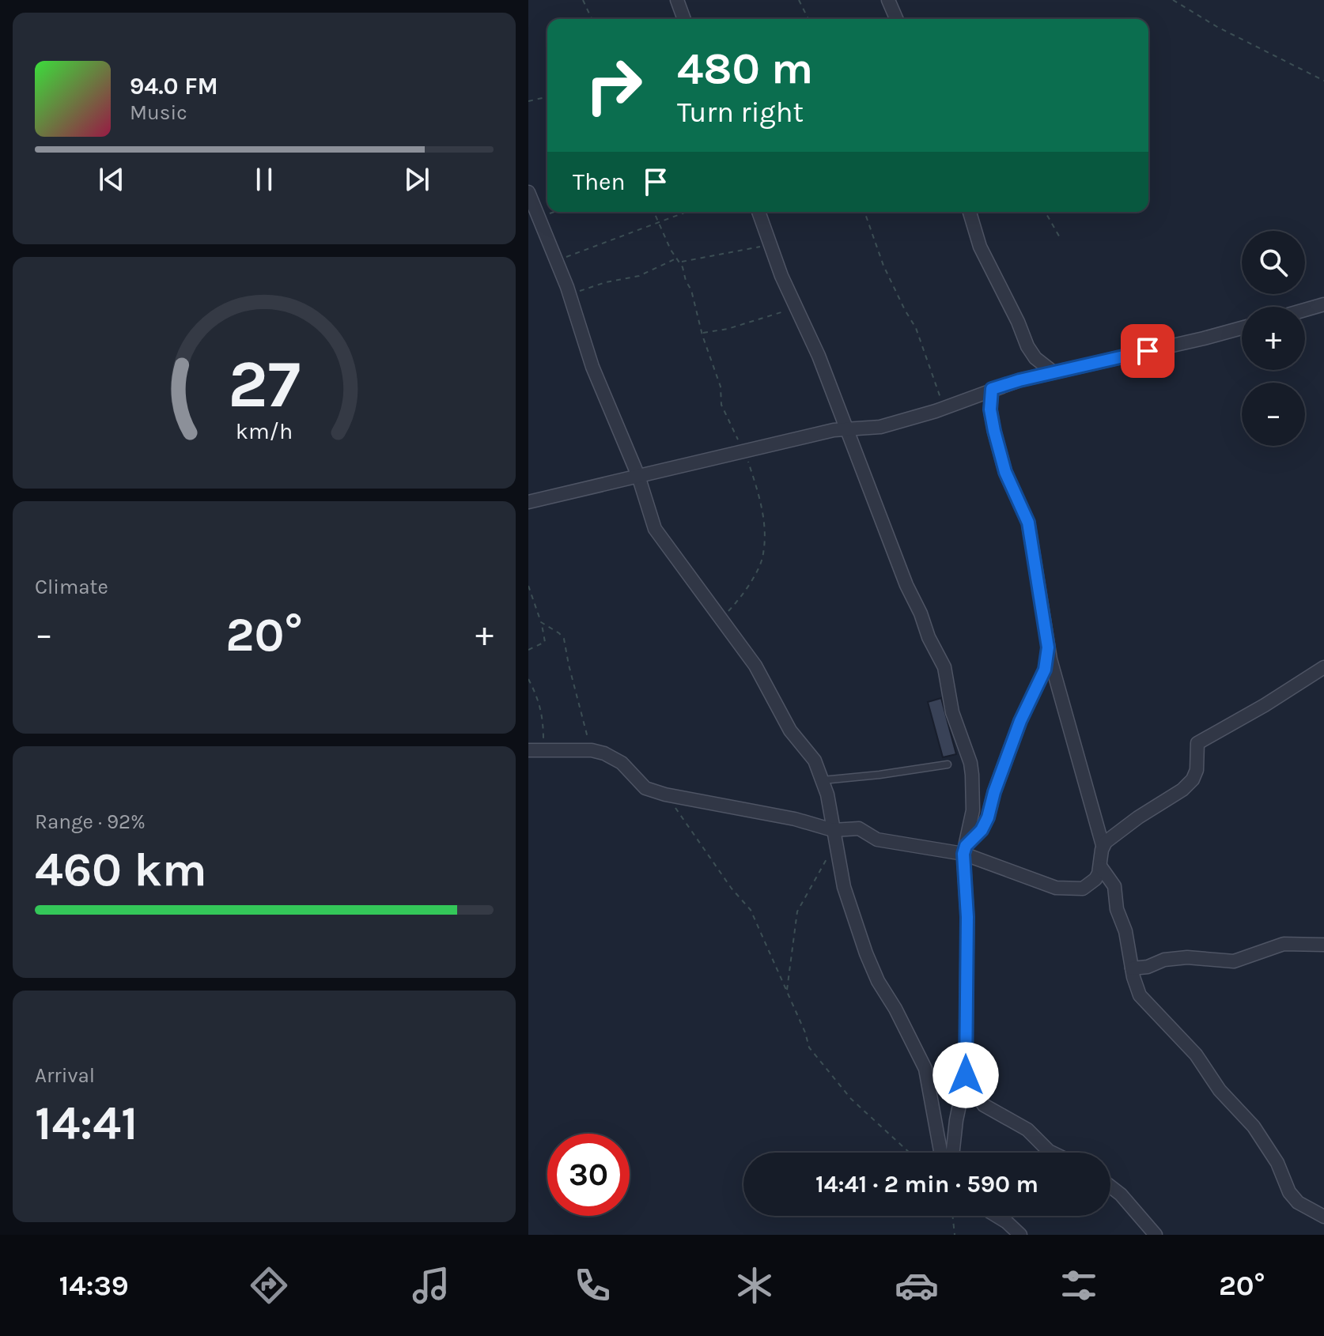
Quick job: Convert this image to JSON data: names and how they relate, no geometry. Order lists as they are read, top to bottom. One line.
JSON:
{"page":{"turn":["480 m","Turn right"],"song":["94.0 FM","Music"],"then":"Then","map_buttons":["+","−"],"tile":["Climate",["Range · 92%","460 km"],["Arrival","14:41"]],"heat":["−","20°","+"],"limit":"30","trip":"14:41 · 2 min · 590 m","tabs":["14:39","20°"],"gauge":["27","km/h"]}}
